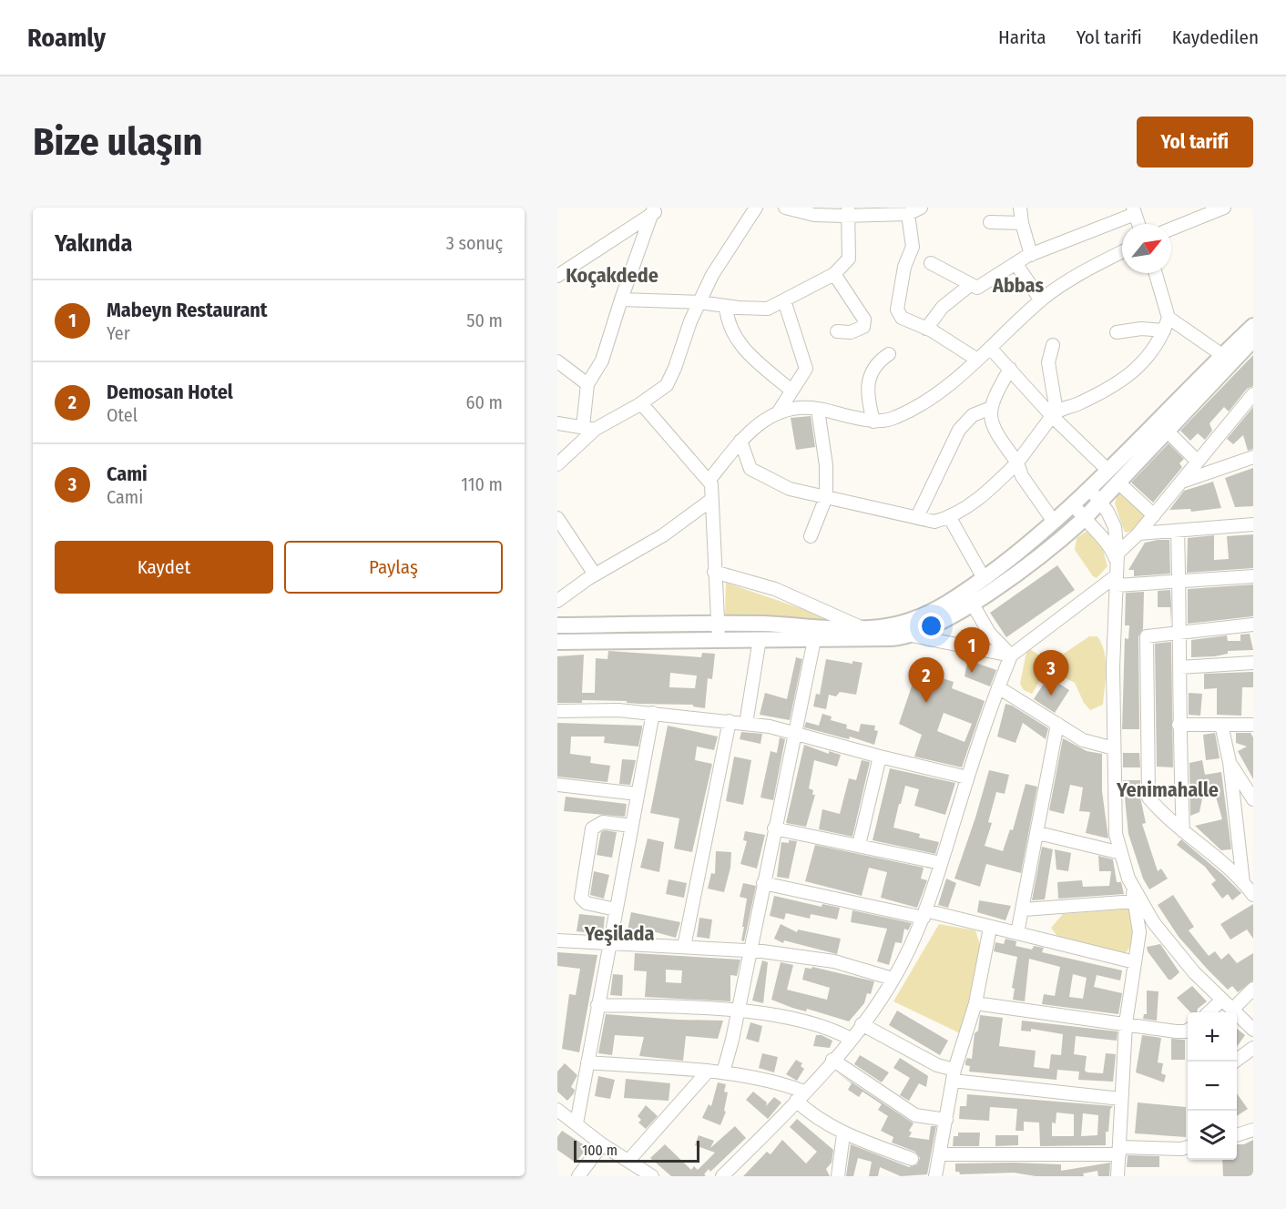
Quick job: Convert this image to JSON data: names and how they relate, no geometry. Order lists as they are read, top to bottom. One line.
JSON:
{"districts":["Koçakdede","Abbas","Yenimahalle","Yeşilada"],"scale_bar":"100 m","north":"top right","page":{"header":"Roamly","nav":["Harita","Yol tarifi","Kaydedilen"],"buttons":["Yol tarifi",["Kaydet","Paylaş"]],"title":"Bize ulaşın","heading":["Yakında","3 sonuç"],"list":[{"mark":"1","name":"Mabeyn Restaurant","note":"Yer","value":"50 m"},{"mark":"2","name":"Demosan Hotel","note":"Otel","value":"60 m"},{"mark":"3","name":"Cami","note":"Cami","value":"110 m"}],"pins":["1","3","2"],"map_buttons":["+","−"],"scale":"100 m"}}
